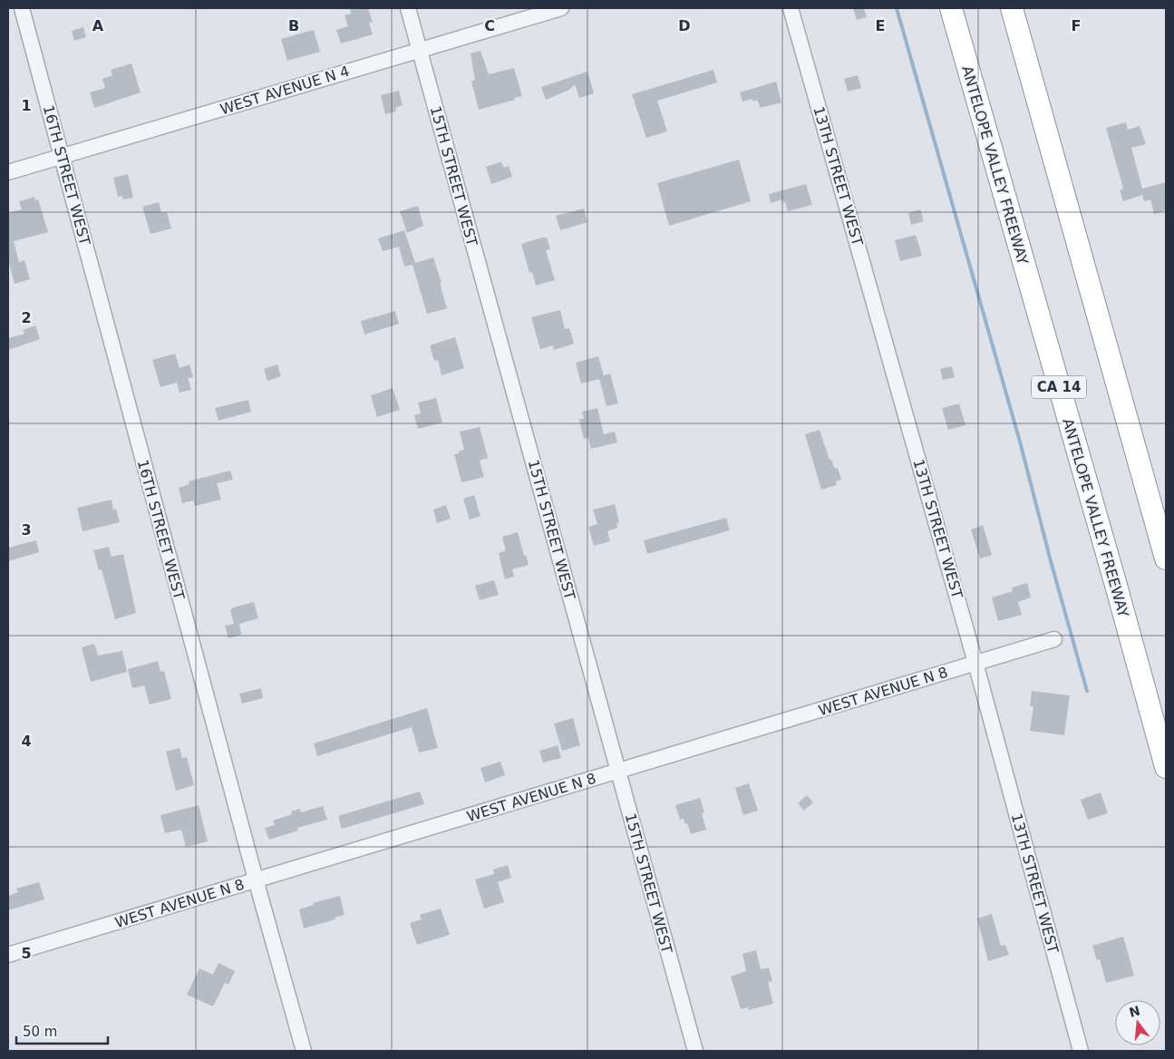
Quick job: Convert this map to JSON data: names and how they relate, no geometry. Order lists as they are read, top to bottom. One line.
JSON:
{"streets":{"highway":["ANTELOPE VALLEY FREEWAY","CA 14"],"street":["WEST AVENUE N 4","16TH STREET WEST","15TH STREET WEST","13TH STREET WEST","WEST AVENUE N 8"]},"crossings":[["WEST AVENUE N 4","16TH STREET WEST"],["WEST AVENUE N 4","15TH STREET WEST"],["16TH STREET WEST","WEST AVENUE N 8"],["15TH STREET WEST","WEST AVENUE N 8"],["13TH STREET WEST","WEST AVENUE N 8"]],"scale_bar":"50 m","north":"top","grid":{"columns":["A","B","C","D","E","F"],"rows":["1","2","3","4","5"]}}
